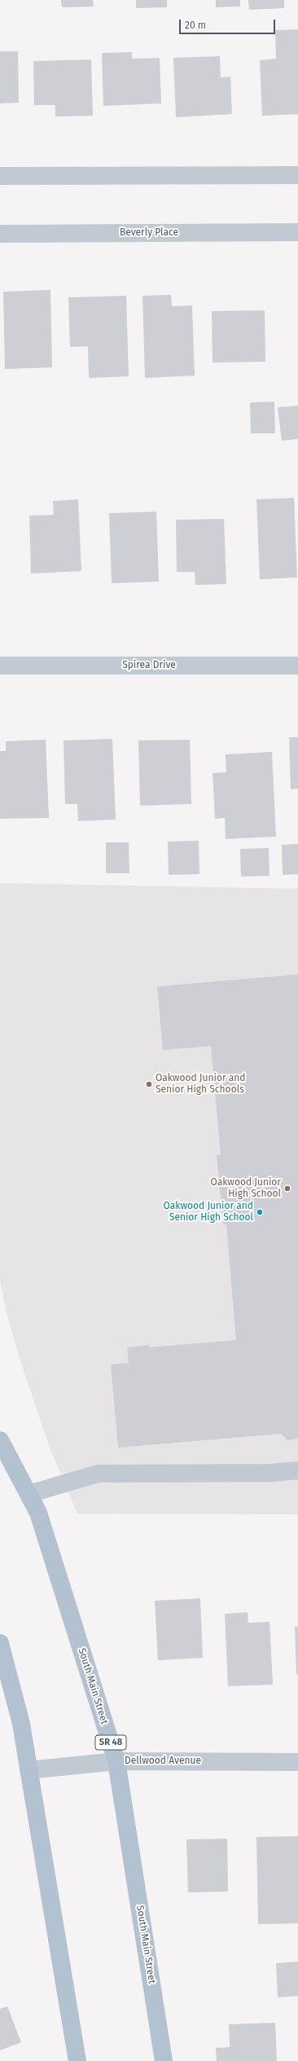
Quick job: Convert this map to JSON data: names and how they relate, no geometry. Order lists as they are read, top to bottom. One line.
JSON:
{"streets":{"main road":["South Main Street","SR 48"],"street":["Beverly Place","Spirea Drive","Dellwood Avenue"]},"crossings":[["South Main Street","Dellwood Avenue"]],"places":["Oakwood Junior and Senior High Schools","Oakwood Junior High School","Oakwood Junior and Senior High School"],"scale_bar":"20 m"}
